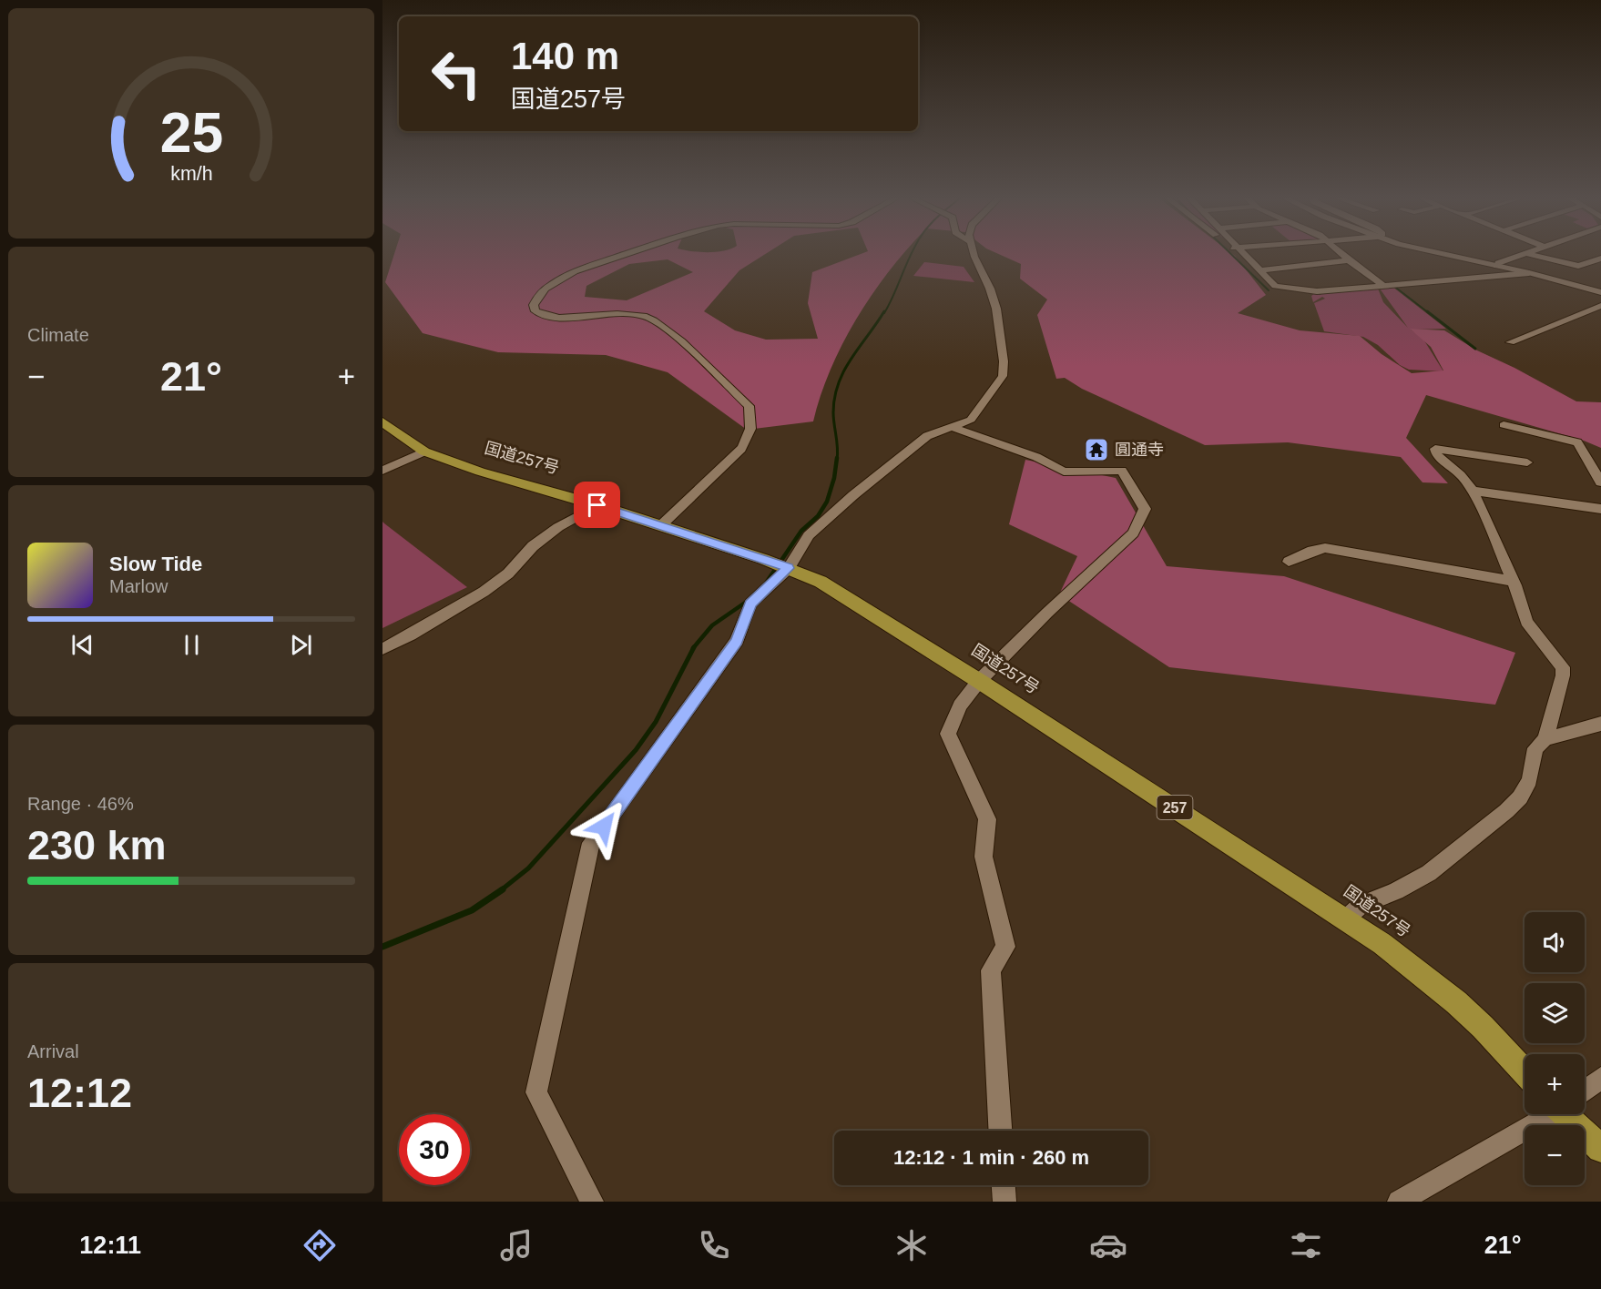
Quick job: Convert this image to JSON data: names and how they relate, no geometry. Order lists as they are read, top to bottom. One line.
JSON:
{"streets":{"highway":["国道257号","257"]},"places":{"temple":["圓通寺"]},"page":{"turn":["140 m","国道257号"],"tile":["Climate",["Range · 46%","230 km"],["Arrival","12:12"]],"heat":["−","21°","+"],"song":["Slow Tide","Marlow"],"map_buttons":["+","−"],"limit":"30","trip":"12:12 · 1 min · 260 m","tabs":["12:11","21°"],"gauge":["25","km/h"]}}
